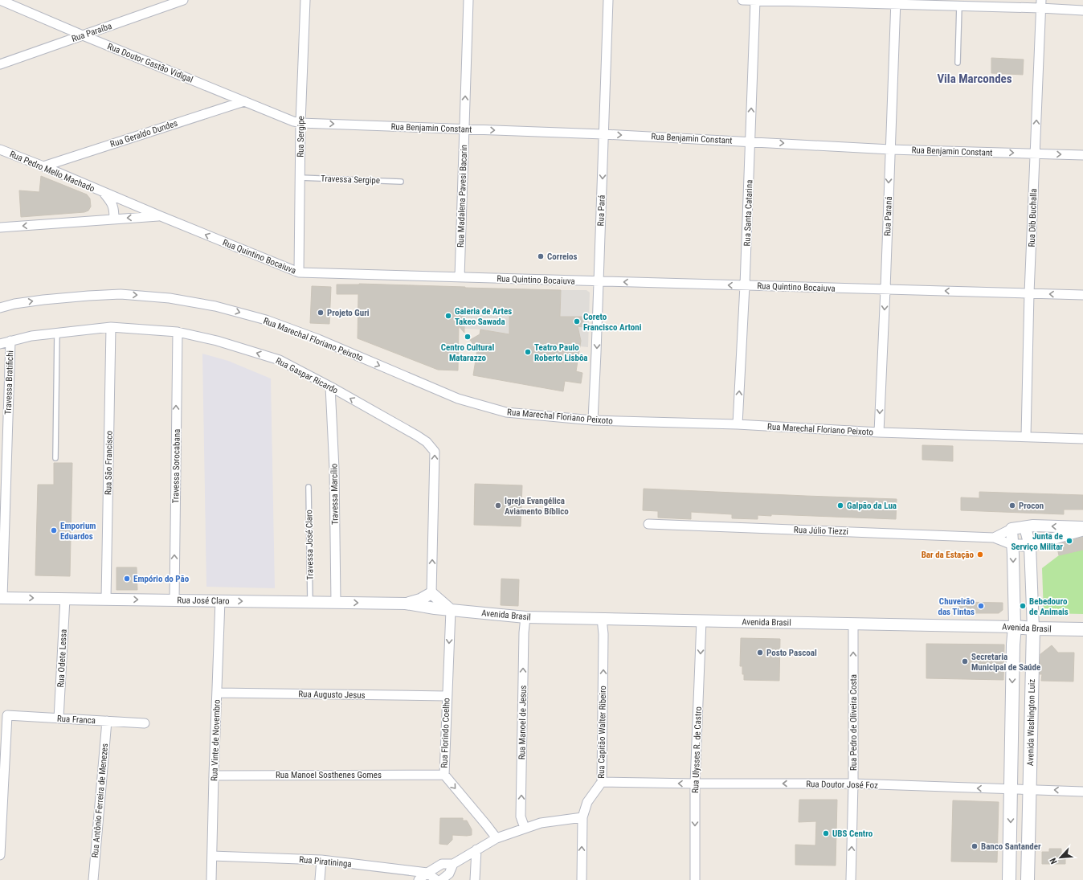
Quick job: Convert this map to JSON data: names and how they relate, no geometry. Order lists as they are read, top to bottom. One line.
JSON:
{"streets":{"main road":["Avenida Brasil","Avenida Washington Luiz"],"street":["Rua Paraíba","Rua Doutor Gastão Vidigal","Rua Benjamin Constant","Rua Geraldo Dundes","Rua Sergipe","Rua Pedro Mello Machado","Rua Madalena Pavesi Bacarin","Rua Pará","Rua Santa Catarina","Rua Paraná","Rua Dib Buchalla","Rua Quintino Bocaiuva","Rua Marechal Floriano Peixoto","Rua Gaspar Ricardo","Travessa Bratifichi","Rua São Francisco","Travessa Sorocabana","Travessa Marcílio","Rua Júlio Tiezzi","Rua José Claro","Rua Odete Lessa","Rua Augusto Jesus","Rua Franca","Rua Manoel de Jesus","Rua Pedro de Oliveira Costa","Rua Capitão Walter Ribeiro","Rua Florindo Coelho","Rua Vinte de Novembro","Rua Ulysses R. de Castro","Rua Manoel Sosthenes Gomes","Rua Doutor José Foz","Rua Antônio Ferreira de Menezes","Rua Piratininga"],"lane":["Travessa Sergipe","Travessa José Claro"]},"crossings":[["Rua Paraíba","Rua Doutor Gastão Vidigal"],["Rua Doutor Gastão Vidigal","Rua Benjamin Constant"],["Rua Doutor Gastão Vidigal","Rua Geraldo Dundes"],["Rua Doutor Gastão Vidigal","Rua Sergipe"],["Rua Benjamin Constant","Rua Sergipe"],["Rua Benjamin Constant","Rua Madalena Pavesi Bacarin"],["Rua Benjamin Constant","Rua Pará"],["Rua Benjamin Constant","Rua Santa Catarina"],["Rua Benjamin Constant","Rua Paraná"],["Rua Benjamin Constant","Rua Dib Buchalla"],["Rua Geraldo Dundes","Rua Pedro Mello Machado"],["Rua Sergipe","Travessa Sergipe"],["Rua Sergipe","Rua Quintino Bocaiuva"],["Rua Pedro Mello Machado","Rua Quintino Bocaiuva"],["Rua Madalena Pavesi Bacarin","Rua Quintino Bocaiuva"],["Rua Pará","Rua Quintino Bocaiuva"],["Rua Pará","Rua Marechal Floriano Peixoto"],["Rua Santa Catarina","Rua Quintino Bocaiuva"],["Rua Santa Catarina","Rua Marechal Floriano Peixoto"],["Rua Paraná","Rua Quintino Bocaiuva"],["Rua Paraná","Rua Marechal Floriano Peixoto"],["Rua Dib Buchalla","Rua Quintino Bocaiuva"],["Rua Dib Buchalla","Rua Marechal Floriano Peixoto"],["Rua Gaspar Ricardo","Travessa Bratifichi"],["Rua Gaspar Ricardo","Rua São Francisco"],["Rua Gaspar Ricardo","Travessa Sorocabana"],["Rua Gaspar Ricardo","Travessa Marcílio"],["Rua Gaspar Ricardo","Rua José Claro"],["Travessa Bratifichi","Rua José Claro"],["Rua São Francisco","Rua José Claro"],["Travessa Sorocabana","Rua José Claro"],["Travessa Marcílio","Rua José Claro"],["Rua Júlio Tiezzi","Avenida Washington Luiz"],["Travessa José Claro","Rua José Claro"],["Rua José Claro","Avenida Brasil"],["Rua José Claro","Rua Odete Lessa"],["Rua José Claro","Rua Florindo Coelho"],["Rua José Claro","Rua Vinte de Novembro"],["Avenida Brasil","Rua Manoel de Jesus"],["Avenida Brasil","Rua Pedro de Oliveira Costa"],["Avenida Brasil","Avenida Washington Luiz"],["Avenida Brasil","Rua Capitão Walter Ribeiro"],["Avenida Brasil","Rua Florindo Coelho"],["Avenida Brasil","Rua Ulysses R. de Castro"],["Rua Odete Lessa","Rua Franca"],["Rua Augusto Jesus","Rua Florindo Coelho"],["Rua Augusto Jesus","Rua Vinte de Novembro"],["Rua Franca","Rua Antônio Ferreira de Menezes"],["Rua Pedro de Oliveira Costa","Rua Doutor José Foz"],["Avenida Washington Luiz","Rua Doutor José Foz"],["Rua Capitão Walter Ribeiro","Rua Doutor José Foz"],["Rua Florindo Coelho","Rua Manoel Sosthenes Gomes"],["Rua Vinte de Novembro","Rua Manoel Sosthenes Gomes"],["Rua Vinte de Novembro","Rua Piratininga"],["Rua Ulysses R. de Castro","Rua Doutor José Foz"]],"one_way":["Rua Benjamin Constant","Rua Madalena Pavesi Bacarin","Rua Pará","Rua Santa Catarina","Rua Paraná","Rua Quintino Bocaiuva","Rua Marechal Floriano Peixoto","Rua Gaspar Ricardo","Travessa Sorocabana","Rua José Claro","Rua Manoel de Jesus","Rua Pedro de Oliveira Costa","Rua Capitão Walter Ribeiro","Rua Florindo Coelho","Rua Ulysses R. de Castro","Rua Doutor José Foz"],"districts":["Vila Marcondes"],"places":["Correios","Projeto Guri","Galeria de Artes Takeo Sawada","Coreto Francisco Artoni","Centro Cultural Matarazzo","Teatro Paulo Roberto Lisbôa","Igreja Evangélica Aviamento Bíblico","Galpão da Lua","Procon","Emporium Eduardos","Junta de Serviço Militar","Bar da Estação","Empório do Pão","Chuveirão das Tintas","Bebedouro de Animais","Posto Pascoal","Secretaria Municipal de Saúde","UBS Centro","Banco Santander"],"north":"bottom left"}
